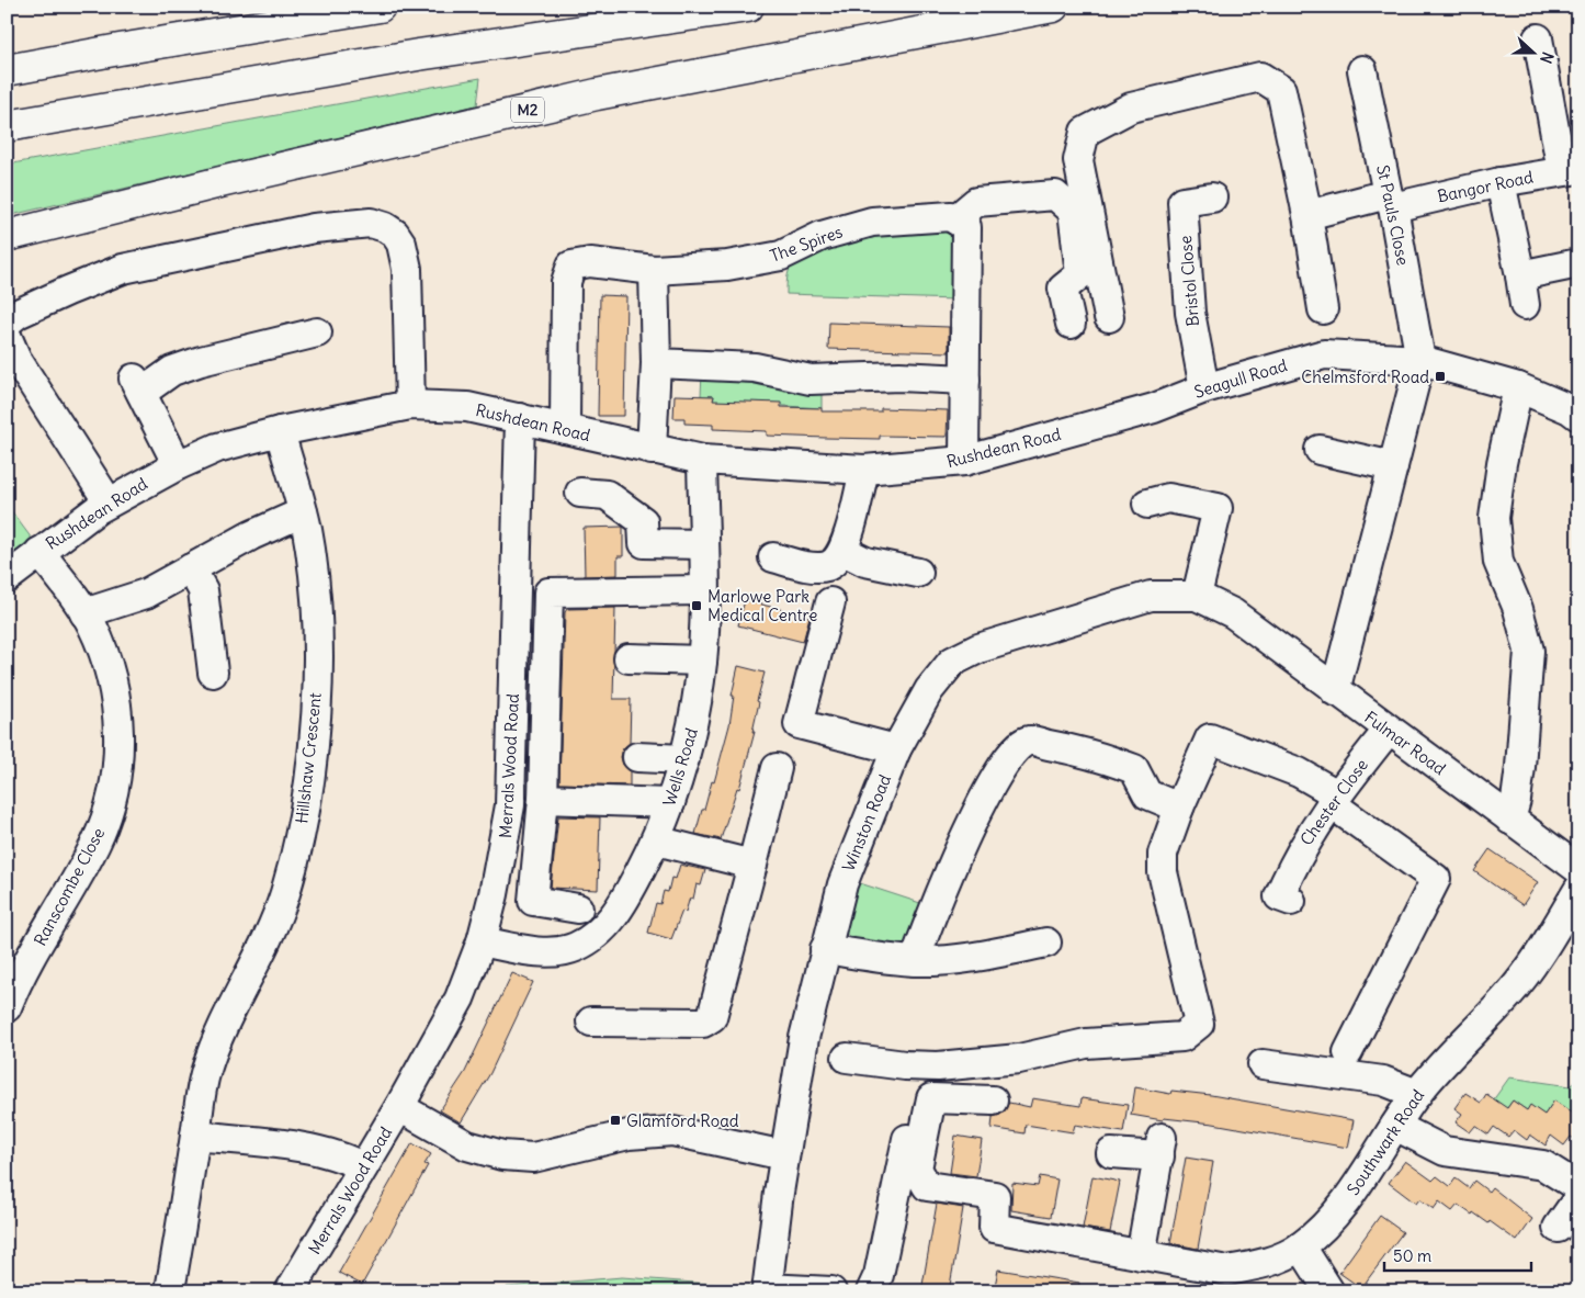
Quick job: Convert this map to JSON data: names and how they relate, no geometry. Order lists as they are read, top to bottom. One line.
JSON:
{"streets":{"highway":["M2"],"street":["Bangor Road","St Pauls Close","The Spires","Bristol Close","Seagull Road","Rushdean Road","Fulmar Road","Hillshaw Crescent","Merrals Wood Road","Wells Road","Chester Close","Winston Road","Ranscombe Close","Southwark Road"]},"crossings":[["Bangor Road","St Pauls Close"],["St Pauls Close","Seagull Road"],["The Spires","Rushdean Road"],["Bristol Close","Seagull Road"],["Seagull Road","Rushdean Road"],["Rushdean Road","Hillshaw Crescent"],["Rushdean Road","Merrals Wood Road"],["Rushdean Road","Wells Road"],["Rushdean Road","Ranscombe Close"],["Fulmar Road","Chester Close"],["Fulmar Road","Winston Road"],["Merrals Wood Road","Wells Road"]],"places":{"transit":["Chelmsford Road","Marlowe Park Medical Centre","Glamford Road"]},"scale_bar":"50 m","north":"right"}
